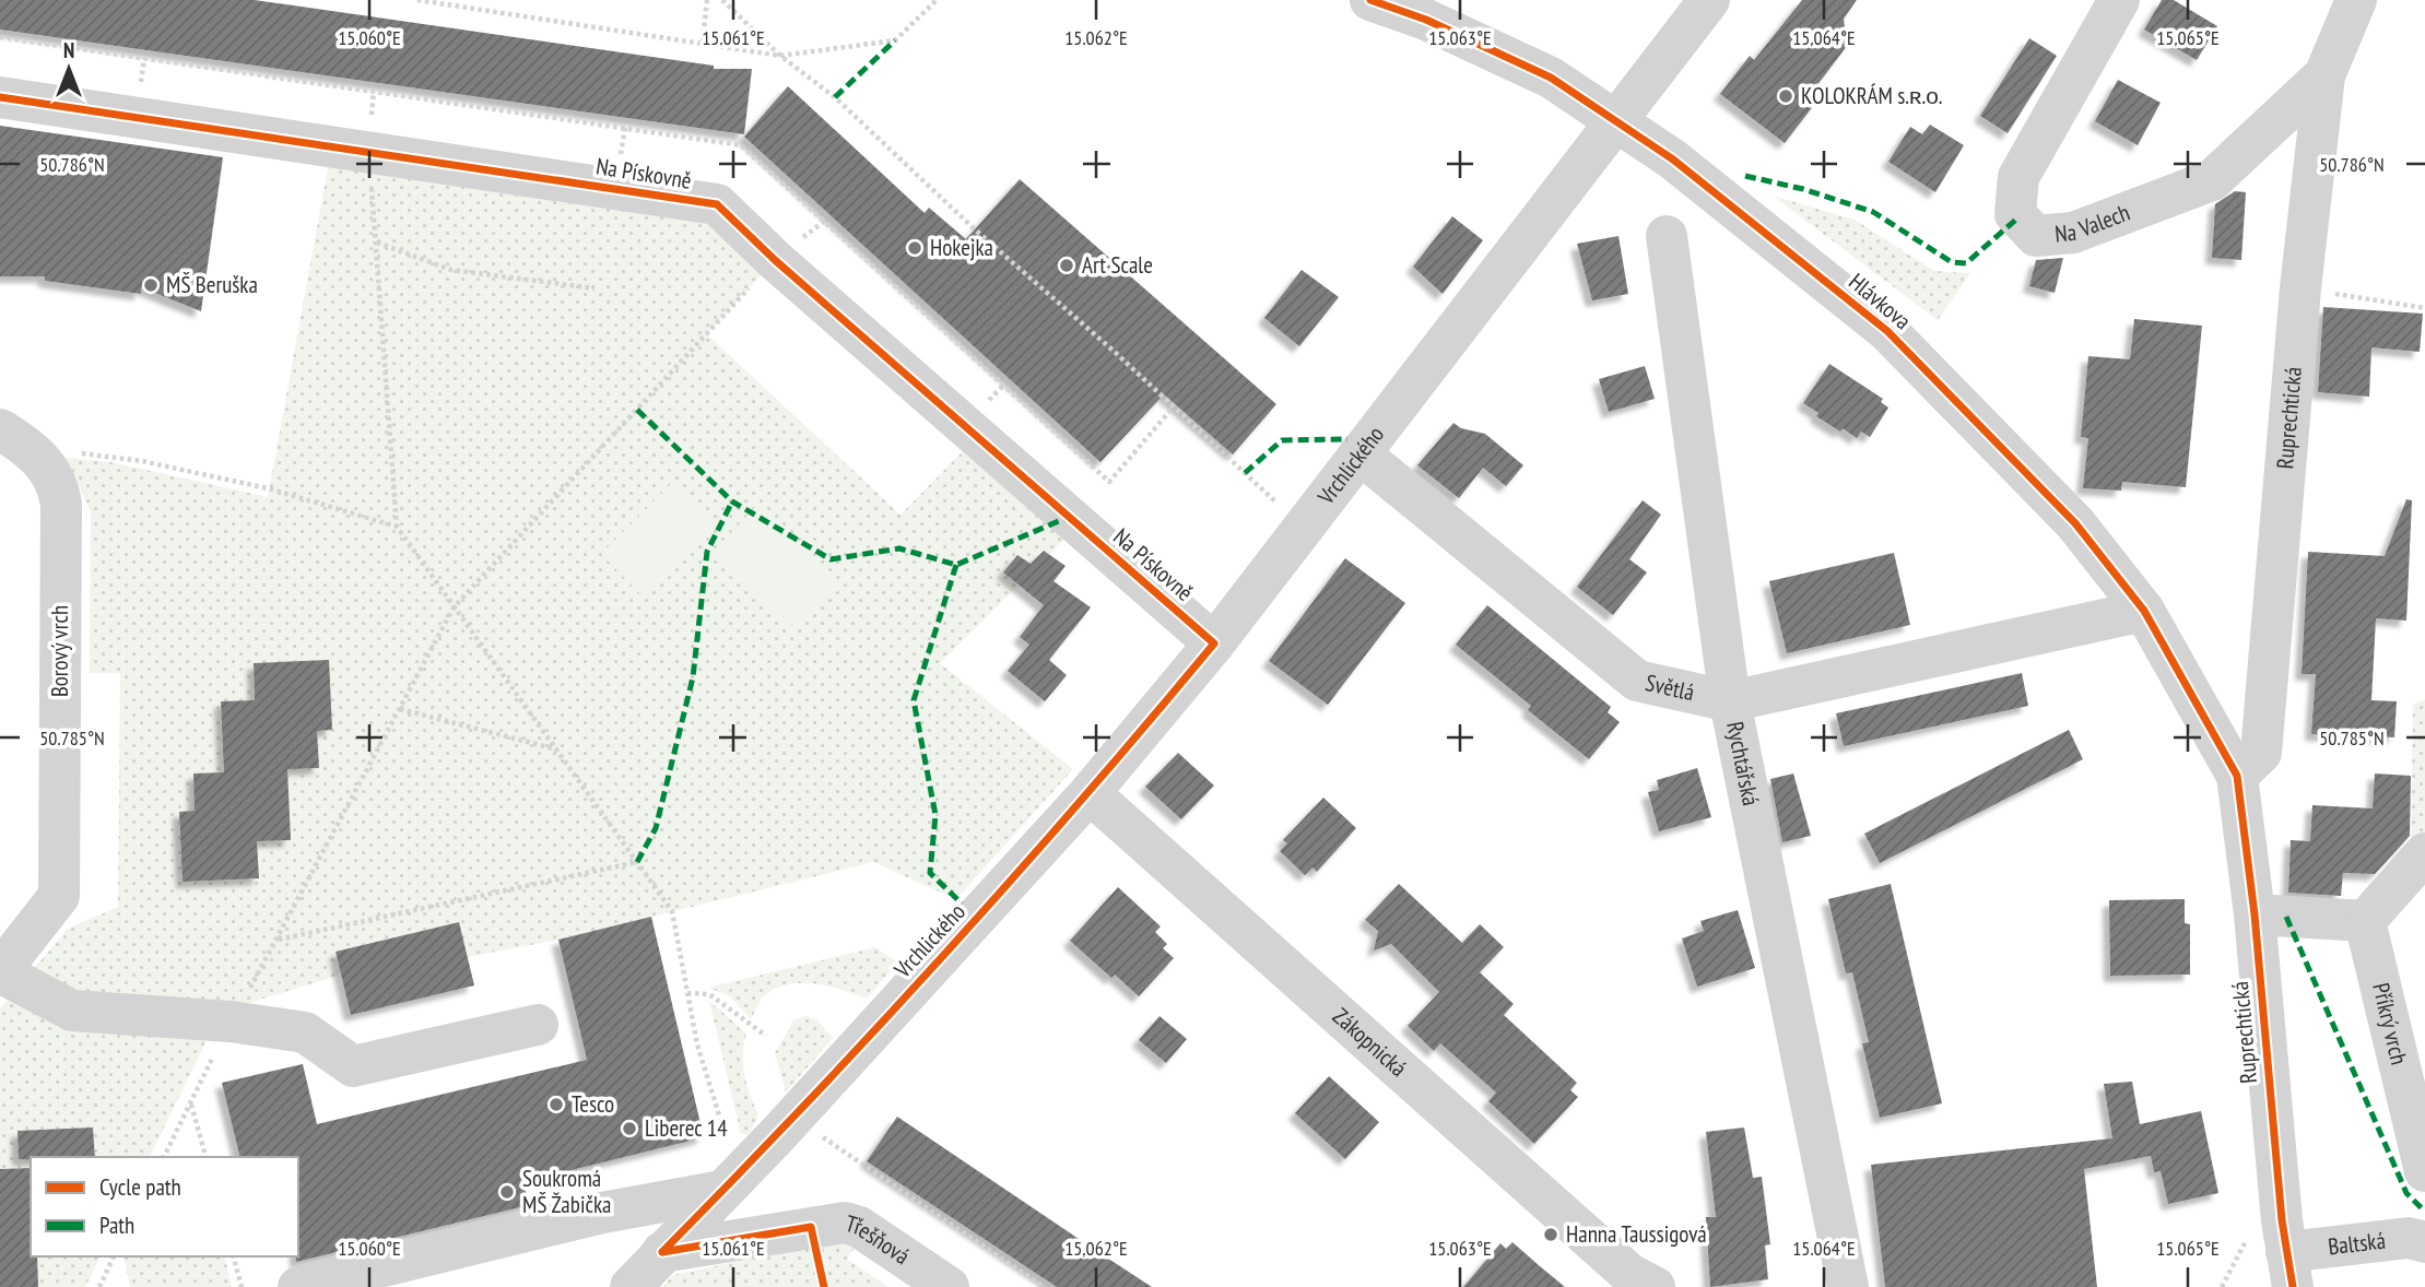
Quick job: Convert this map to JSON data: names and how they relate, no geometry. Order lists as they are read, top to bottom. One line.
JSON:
{"streets":{"street":["Na Pískovně","Na Valech","Hlávkova","Ruprechtická","Vrchlického","Borový vrch","Světlá","Rychtářská","Příkrý vrch","Zákopnická","Baltská","Třešňová"]},"crossings":[["Na Pískovně","Vrchlického"],["Na Valech","Ruprechtická"],["Hlávkova","Ruprechtická"],["Hlávkova","Vrchlického"],["Hlávkova","Světlá"],["Ruprechtická","Baltská"],["Vrchlického","Světlá"],["Vrchlického","Zákopnická"],["Vrchlického","Třešňová"],["Světlá","Rychtářská"]],"places":["KOLOKRÁM s.ʀ.ᴏ.","Hokejka","Art Scale","MŠ Beruška","Tesco","Liberec 14","Soukromá MŠ Žabička","Hanna Taussigová"],"legend":["Cycle path","Path"],"north":"top","coordinates":["15.060°E","15.061°E","15.062°E","15.063°E","15.064°E","15.065°E","50.786°N","50.785°N"]}
